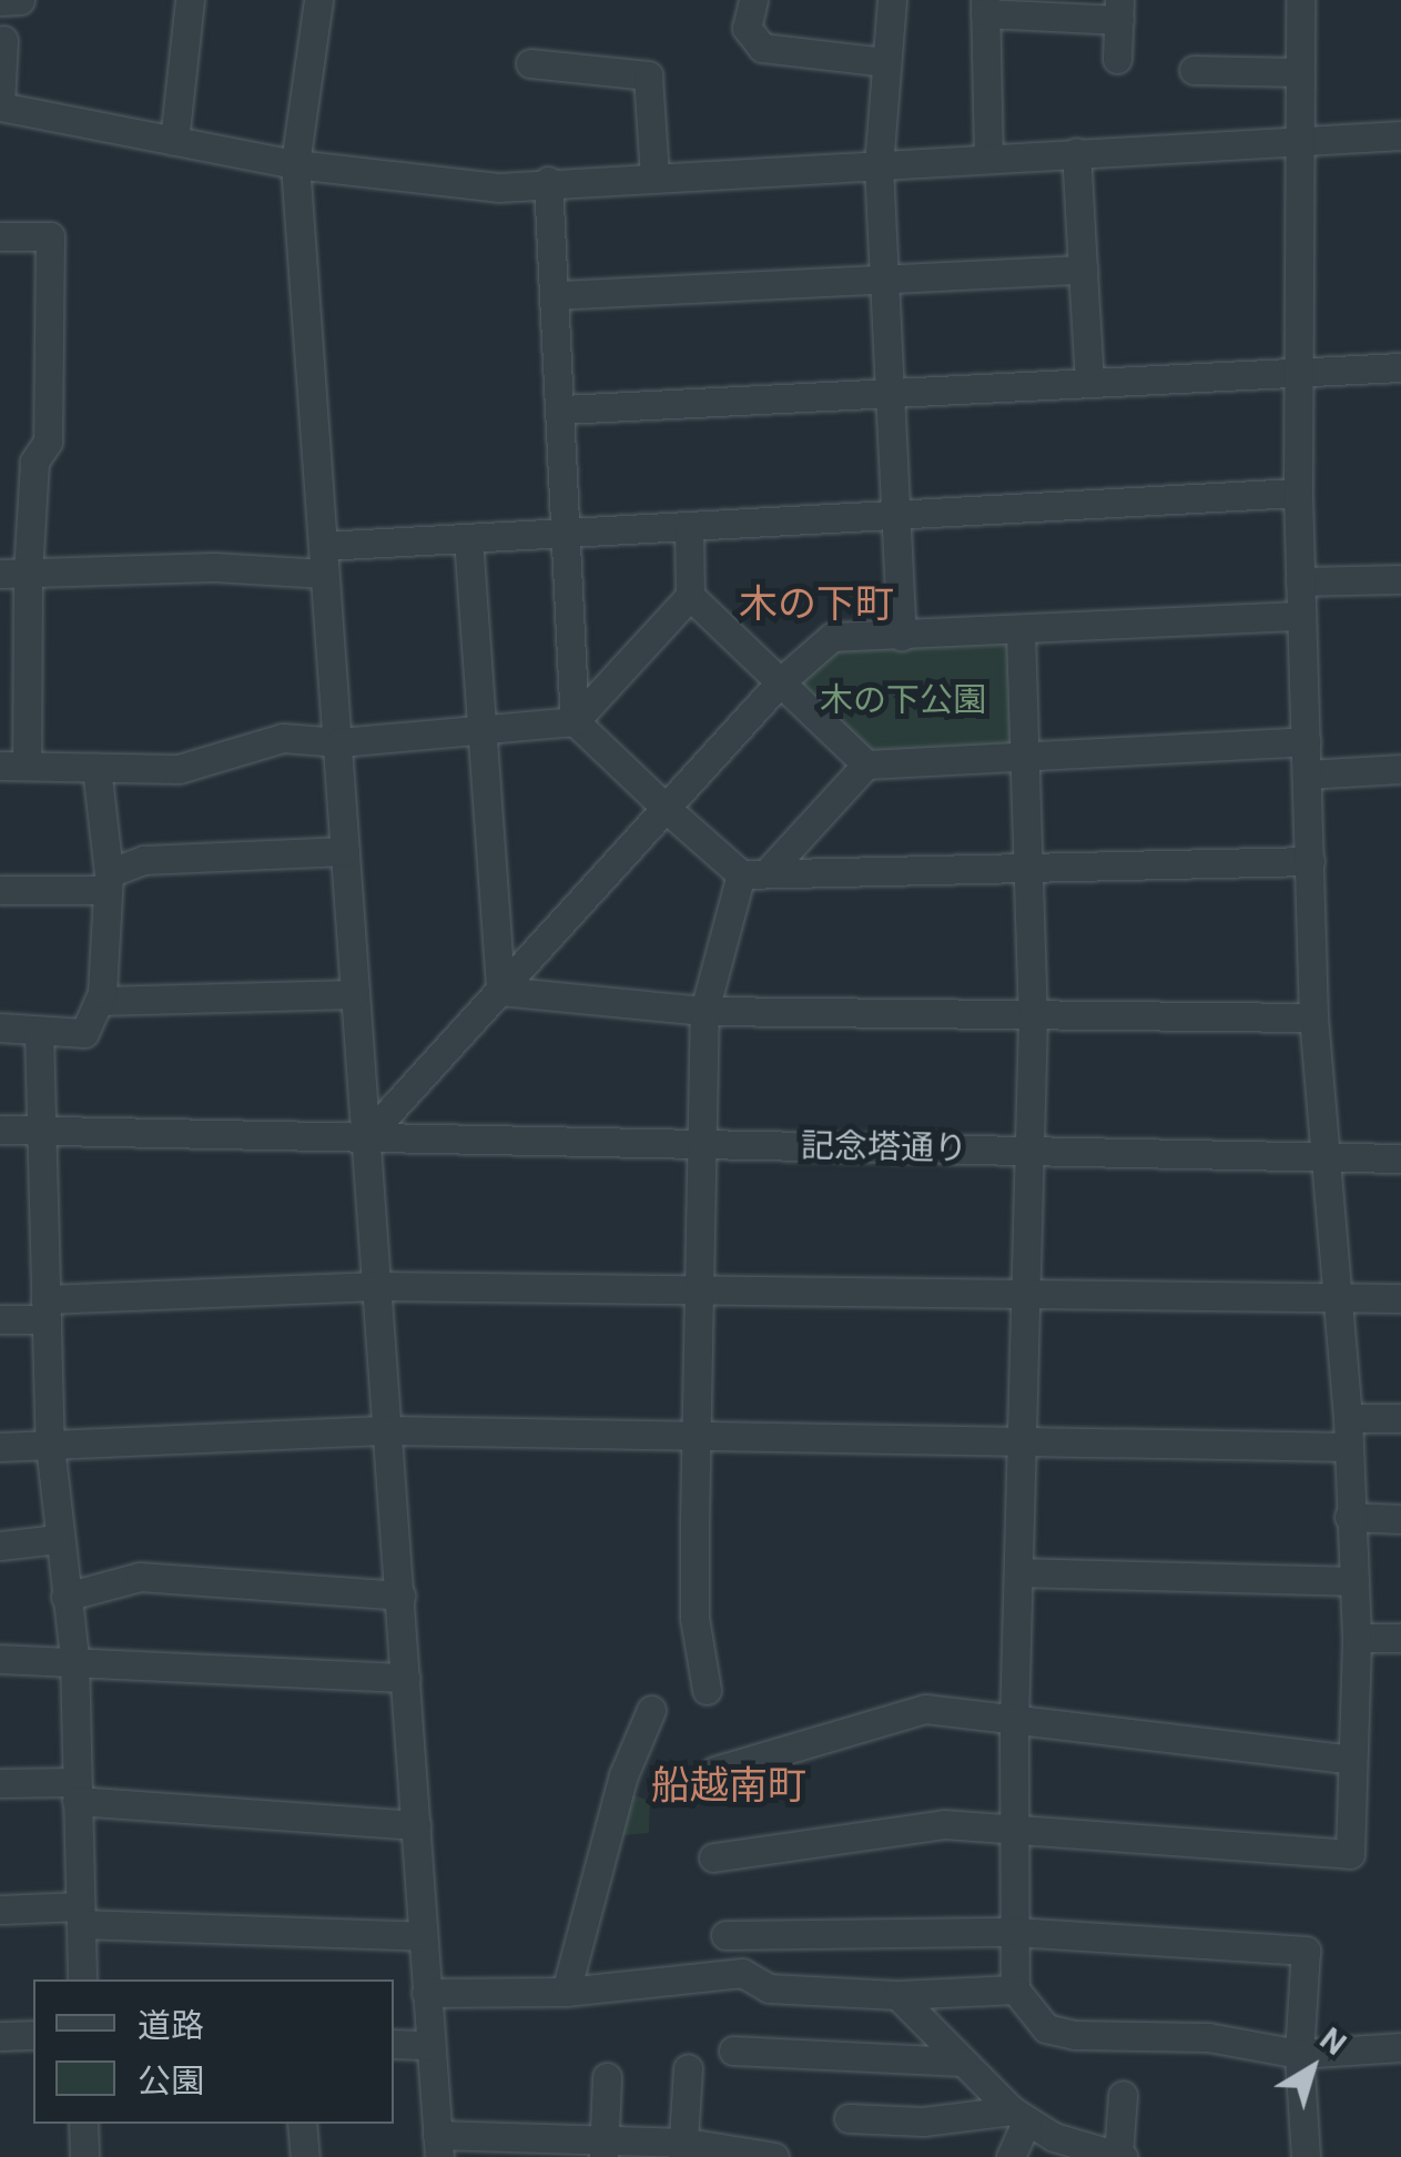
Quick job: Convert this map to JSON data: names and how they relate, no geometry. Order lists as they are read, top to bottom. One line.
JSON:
{"streets":{"street":["記念塔通り"]},"districts":["木の下町","船越南町"],"parks":["木の下公園"],"legend":["道路","公園"],"north":"top right"}
